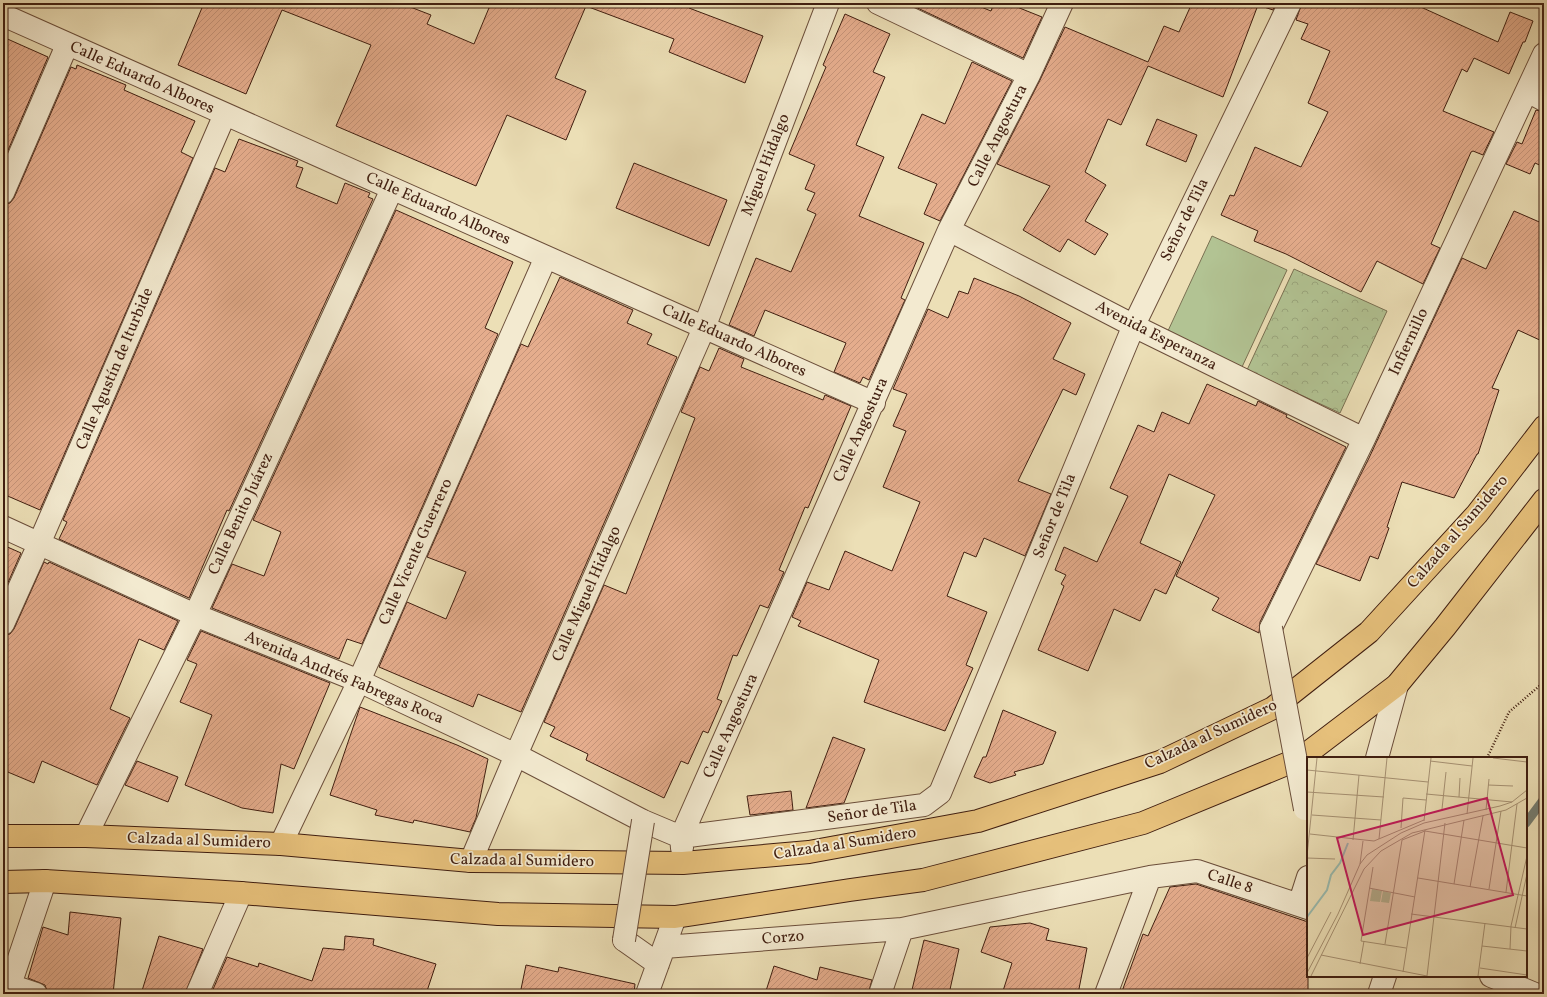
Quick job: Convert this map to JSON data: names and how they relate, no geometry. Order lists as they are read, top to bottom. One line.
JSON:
{"streets":{"main road":["Calzada al Sumidero"],"street":["Calle Eduardo Albores","Calle Angostura","Miguel Hidalgo","Señor de Tila","Avenida Esperanza","Infiernillo","Calle Agustín de Iturbide","Calle Benito Juárez","Calle Vicente Guerrero","Calle Miguel Hidalgo","Avenida Andrés Fabregas Roca","Calle 8","Corzo"]},"crossings":[["Calle Eduardo Albores","Calle Angostura"],["Calle Eduardo Albores","Miguel Hidalgo"],["Calle Eduardo Albores","Calle Agustín de Iturbide"],["Calle Eduardo Albores","Calle Benito Juárez"],["Calle Eduardo Albores","Calle Vicente Guerrero"],["Calle Eduardo Albores","Calle Miguel Hidalgo"],["Calle Angostura","Señor de Tila"],["Calle Angostura","Avenida Esperanza"],["Calle Angostura","Calzada al Sumidero"],["Calle Angostura","Avenida Andrés Fabregas Roca"],["Miguel Hidalgo","Calle Miguel Hidalgo"],["Señor de Tila","Avenida Esperanza"],["Señor de Tila","Avenida Andrés Fabregas Roca"],["Avenida Esperanza","Infiernillo"],["Calle Agustín de Iturbide","Avenida Andrés Fabregas Roca"],["Calle Benito Juárez","Calzada al Sumidero"],["Calle Benito Juárez","Avenida Andrés Fabregas Roca"],["Calzada al Sumidero","Calle Vicente Guerrero"],["Calzada al Sumidero","Calle Miguel Hidalgo"],["Calle Vicente Guerrero","Avenida Andrés Fabregas Roca"],["Calle Miguel Hidalgo","Avenida Andrés Fabregas Roca"],["Calle 8","Corzo"]]}
